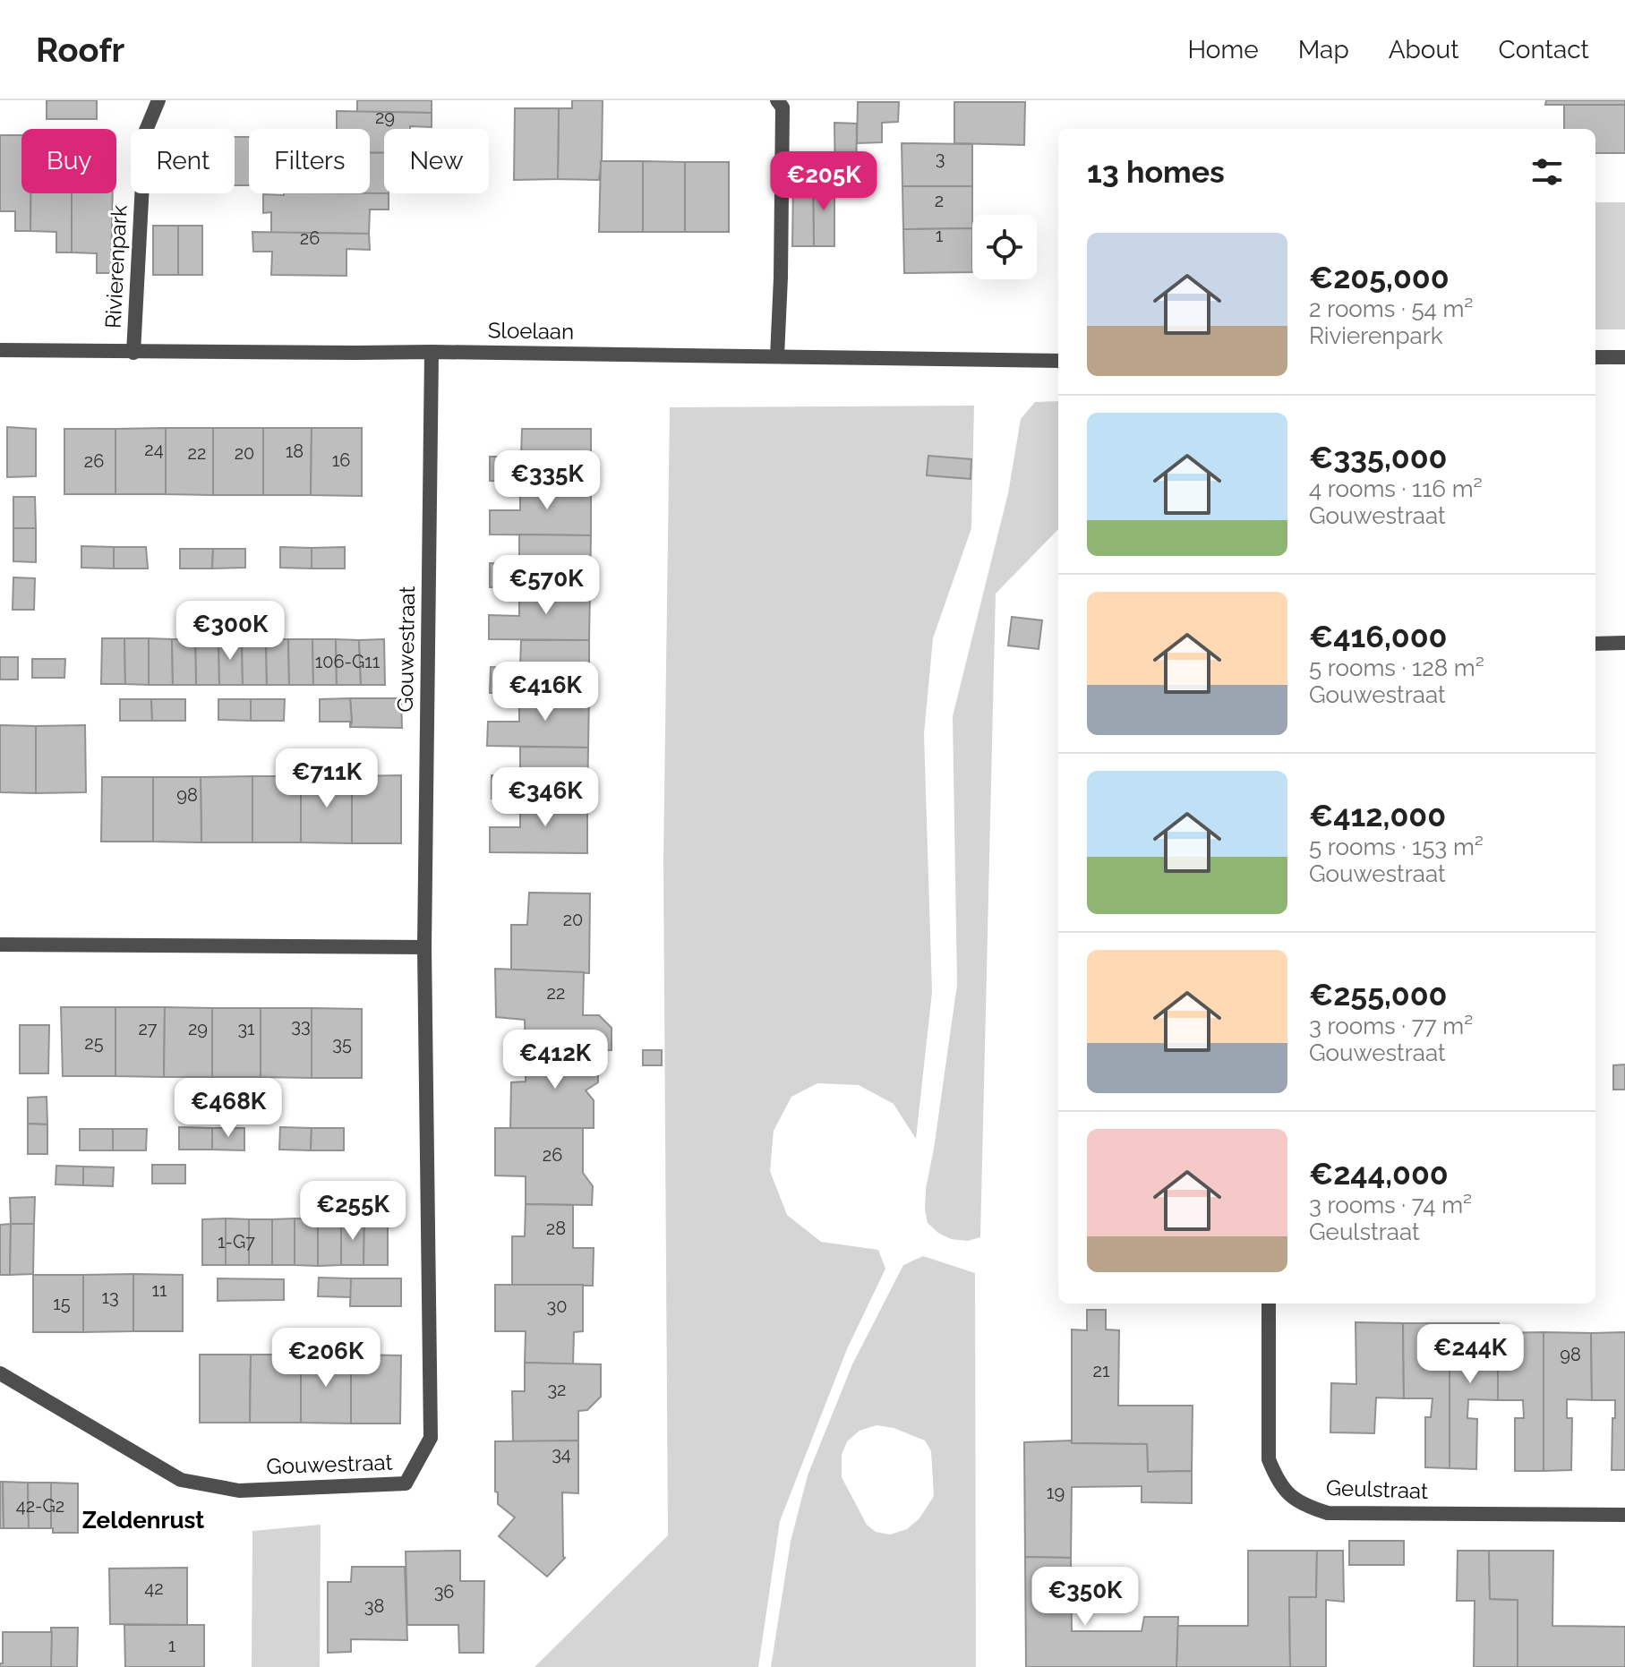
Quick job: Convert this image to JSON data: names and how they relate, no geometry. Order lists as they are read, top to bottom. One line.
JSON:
{"streets":{"street":["Rivierenpark","Sloelaan","Gouwestraat","Geulstraat"]},"crossings":[["Rivierenpark","Sloelaan"],["Sloelaan","Gouwestraat"]],"districts":["Zeldenrust"],"house_numbers":["29","3","2","1","26","24","18","22","20","16","26","106-G11","98","20","22","33","27","29","31","25","35","26","28","1-G7","11","13","15","30","98","21","32","34","19","42-G2","42","36","38","1"],"page":{"header":"Roofr","nav":["Home","Map","About","Contact"],"chip":["Buy","Rent","Filters","New"],"heading":"13 homes","price":["€205K","€335K","€570K","€300K","€416K","€711K","€346K","€412K","€468K","€255K","€244K","€206K","€350K"],"list":[{"name":"€205,000","note":"2 rooms · 54 m² · Rivierenpark"},{"name":"€335,000","note":"4 rooms · 116 m² · Gouwestraat"},{"name":"€416,000","note":"5 rooms · 128 m² · Gouwestraat"},{"name":"€412,000","note":"5 rooms · 153 m² · Gouwestraat"},{"name":"€255,000","note":"3 rooms · 77 m² · Gouwestraat"},{"name":"€244,000","note":"3 rooms · 74 m² · Geulstraat"}]}}
